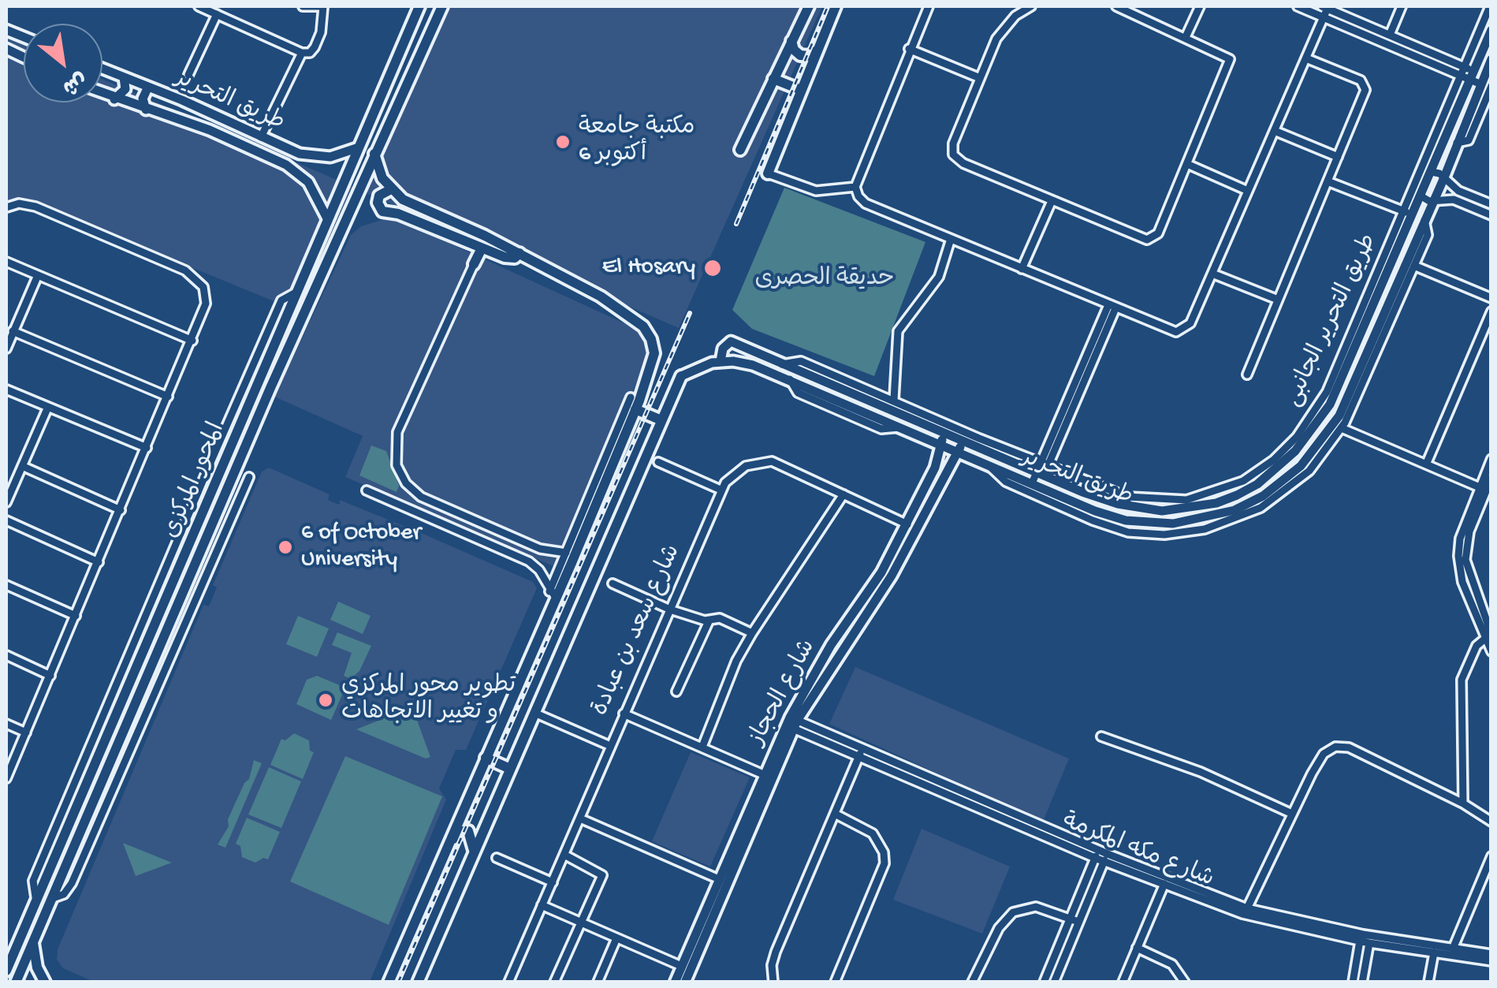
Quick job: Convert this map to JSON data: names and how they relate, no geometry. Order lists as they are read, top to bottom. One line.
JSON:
{"streets":{"main road":["المحور المركزى"],"street":["طريق التحرير","شارع سعد بن عبادة","شارع الحجاز","شارع مكه المكرمة"]},"crossings":[["طريق التحرير","المحور المركزى"],["طريق التحرير","شارع الحجاز"],["شارع سعد بن عبادة","شارع الحجاز"],["شارع الحجاز","شارع مكه المكرمة"]],"parks":["حديقة الحصرى"],"places":["مكتبة جامعة 6 أكتوبر","El Hosary","6 of October University","تطوير محور المركزي و تغيير الاتجاهات"],"north":"bottom right"}
